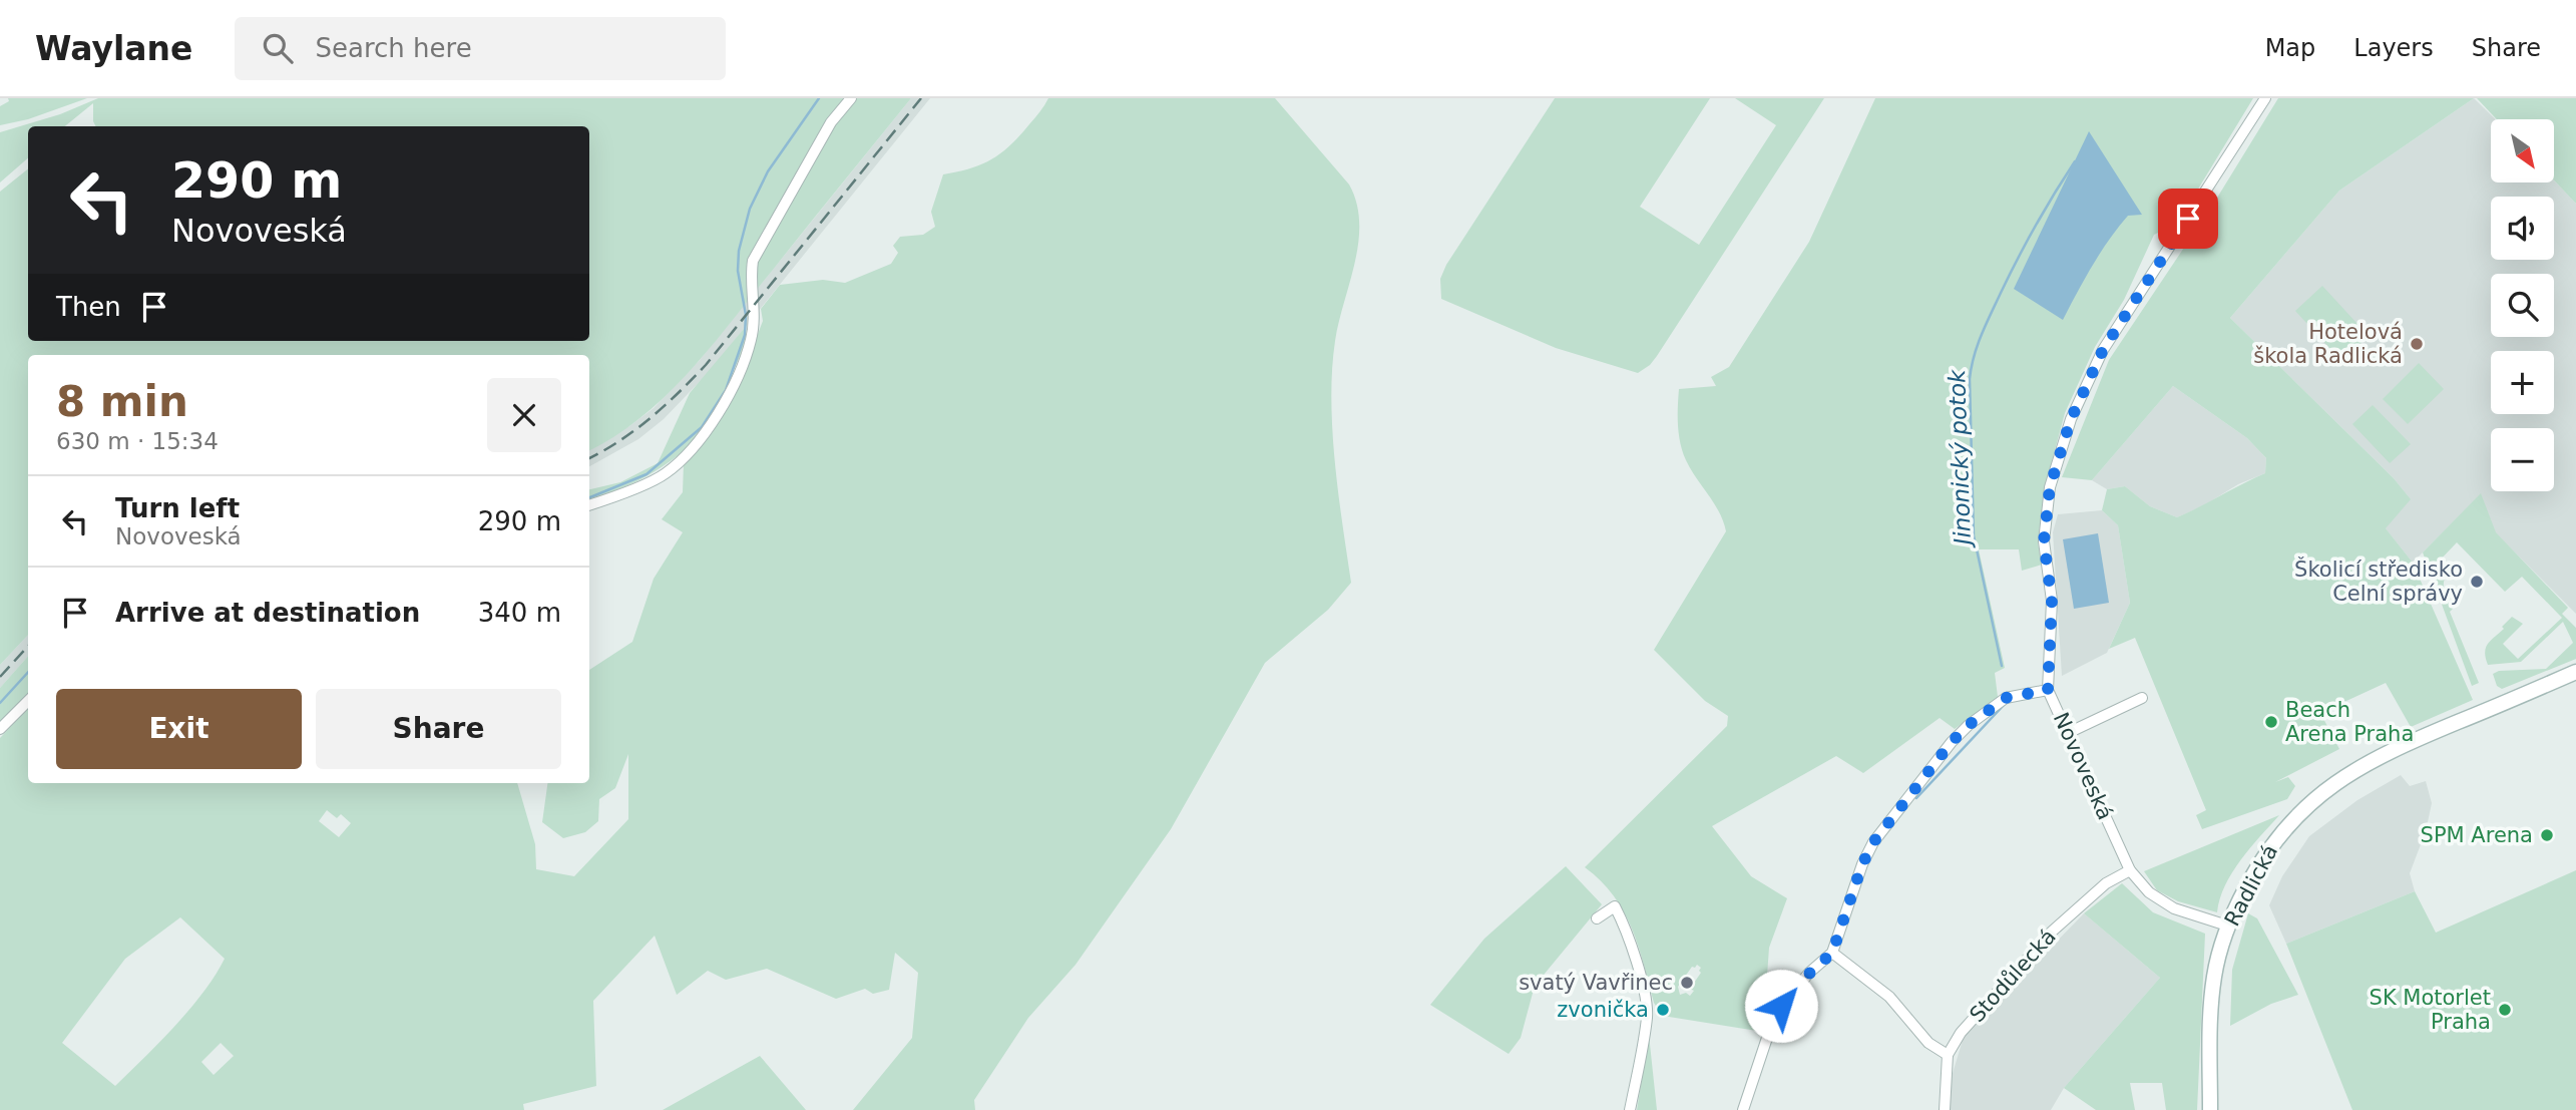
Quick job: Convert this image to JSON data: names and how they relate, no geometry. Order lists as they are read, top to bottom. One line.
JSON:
{"streets":{"main road":["Radlická"],"street":["Novoveská","Stodůlecká"]},"crossings":[["Novoveská","Radlická"],["Novoveská","Stodůlecká"]],"water":["Jinonický potok"],"places":["Hotelová škola Radlická","Školicí středisko Celní správy","Beach Arena Praha","SPM Arena","svatý Vavřinec","zvonička","SK Motorlet Praha"],"north":"bottom right","page":{"header":"Waylane","search":"Search here","nav":["Map","Layers","Share"],"map_buttons":["+","−"],"turn":["290 m","Novoveská"],"then":"Then","heading":["8 min","630 m · 15:34"],"list":[{"name":"Turn left","note":"Novoveská","value":"290 m"},{"name":"Arrive at destination","value":"340 m"}],"buttons":["Exit","Share"]}}
